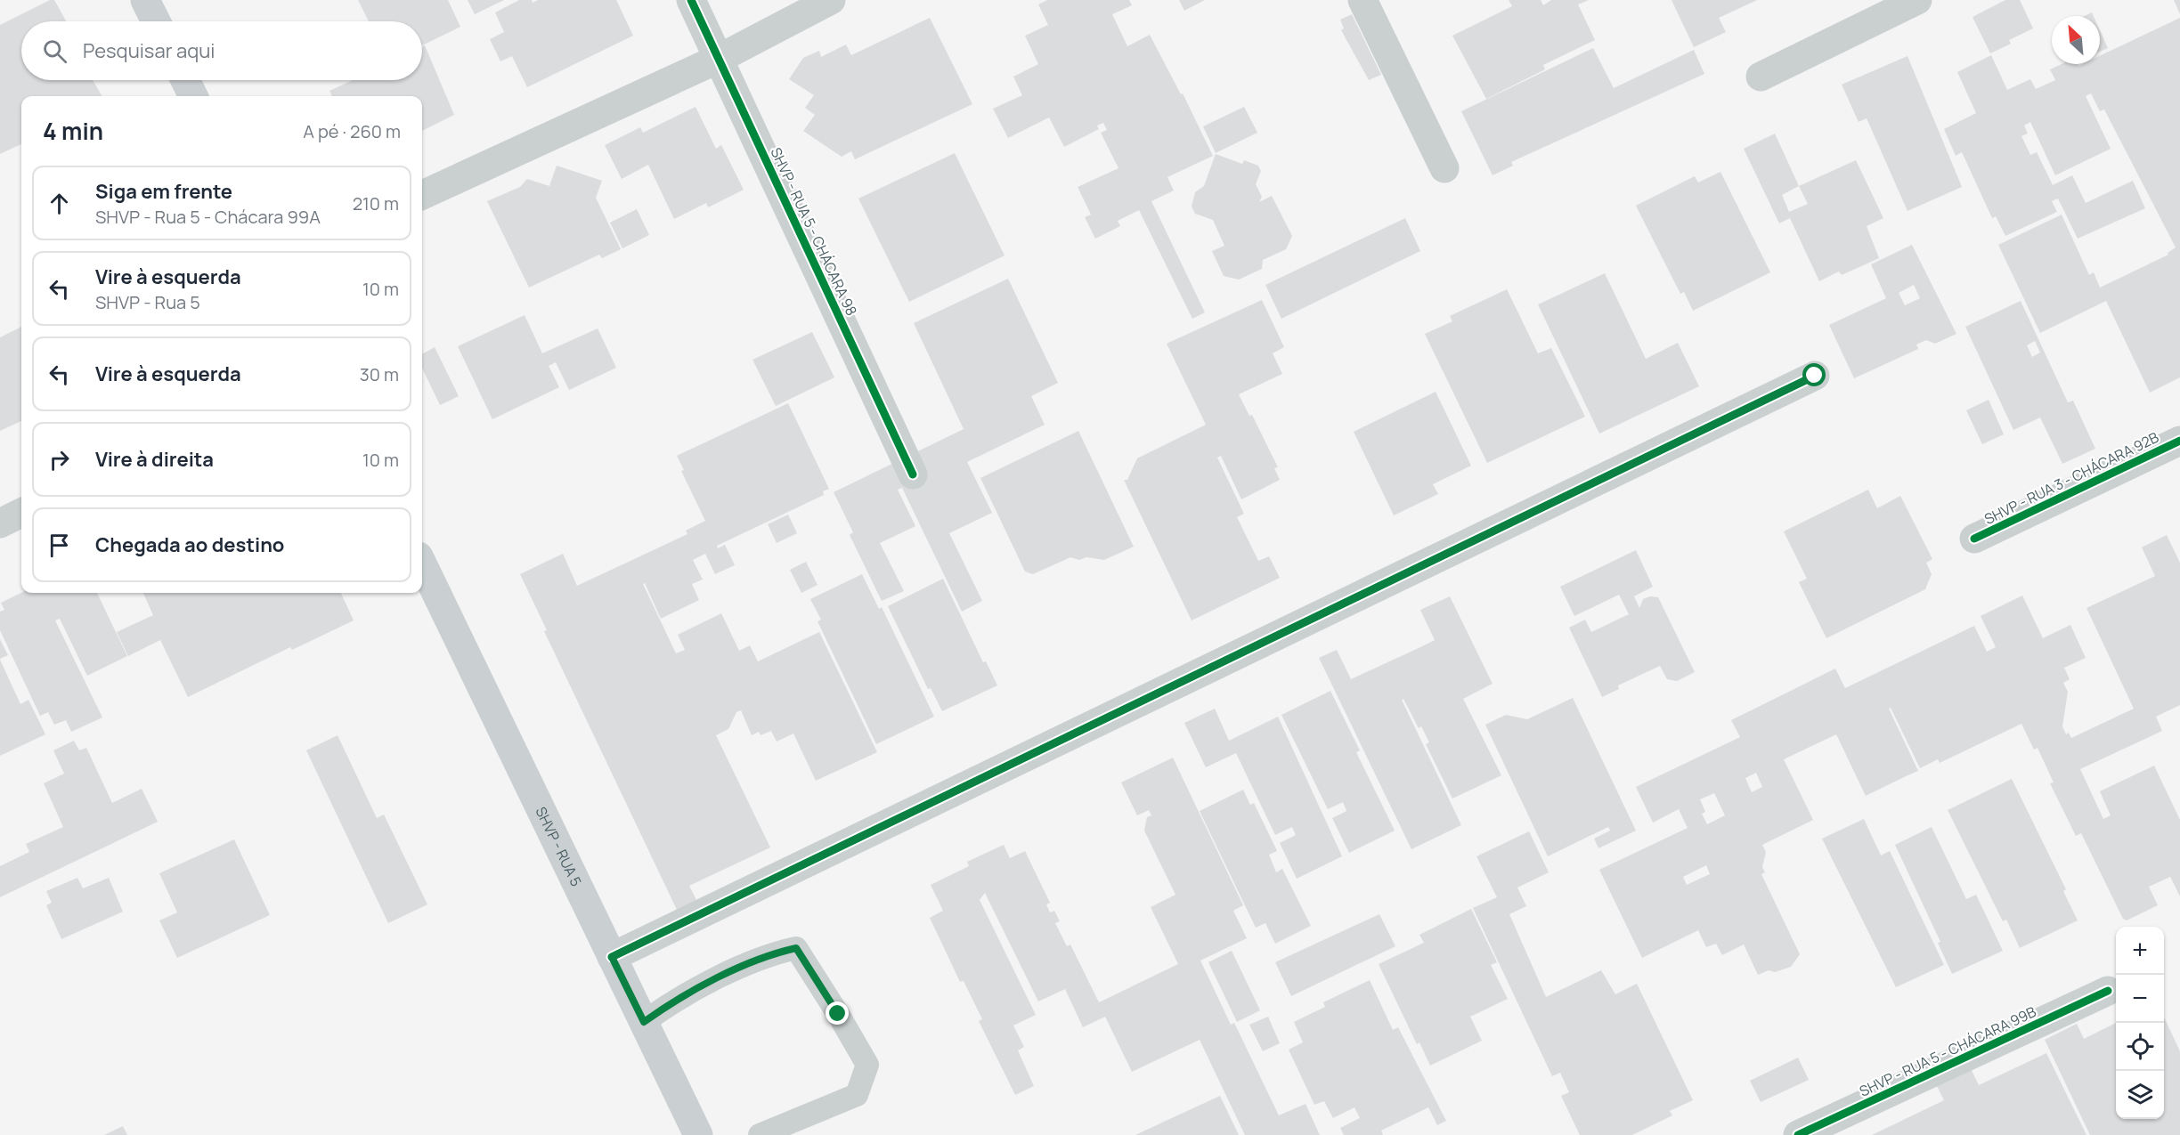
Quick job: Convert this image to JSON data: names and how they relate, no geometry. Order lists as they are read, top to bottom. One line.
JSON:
{"streets":{"street":["SHVP - RUA 5 - CHÁCARA 98","SHVP - RUA 3 - CHÁCARA 92B","SHVP - RUA 5","SHVP - RUA 5 - CHÁCARA 99B"]},"north":"top left","page":{"search":"Pesquisar aqui","heading":["4 min","A pé · 260 m"],"list":[["Siga em frente","SHVP - Rua 5 - Chácara 99A","210 m"],["Vire à esquerda","SHVP - Rua 5","10 m"],["Vire à esquerda","30 m"],["Vire à direita","10 m"],"Chegada ao destino"],"map_buttons":["+","−"]}}
